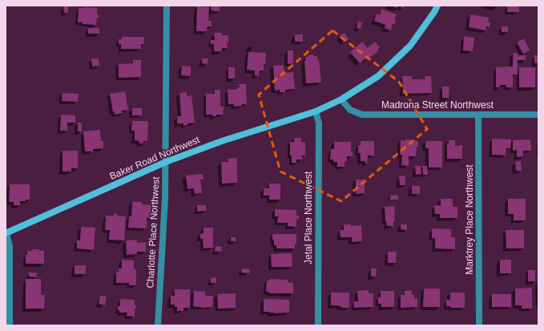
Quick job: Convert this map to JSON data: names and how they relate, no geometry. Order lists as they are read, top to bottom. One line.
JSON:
{"streets":{"street":["Madrona Street Northwest","Baker Road Northwest","Jetal Place Northwest","Marktrey Place Northwest","Charlotte Place Northwest"]},"crossings":[["Madrona Street Northwest","Baker Road Northwest"],["Madrona Street Northwest","Marktrey Place Northwest"],["Baker Road Northwest","Jetal Place Northwest"],["Baker Road Northwest","Charlotte Place Northwest"]]}
